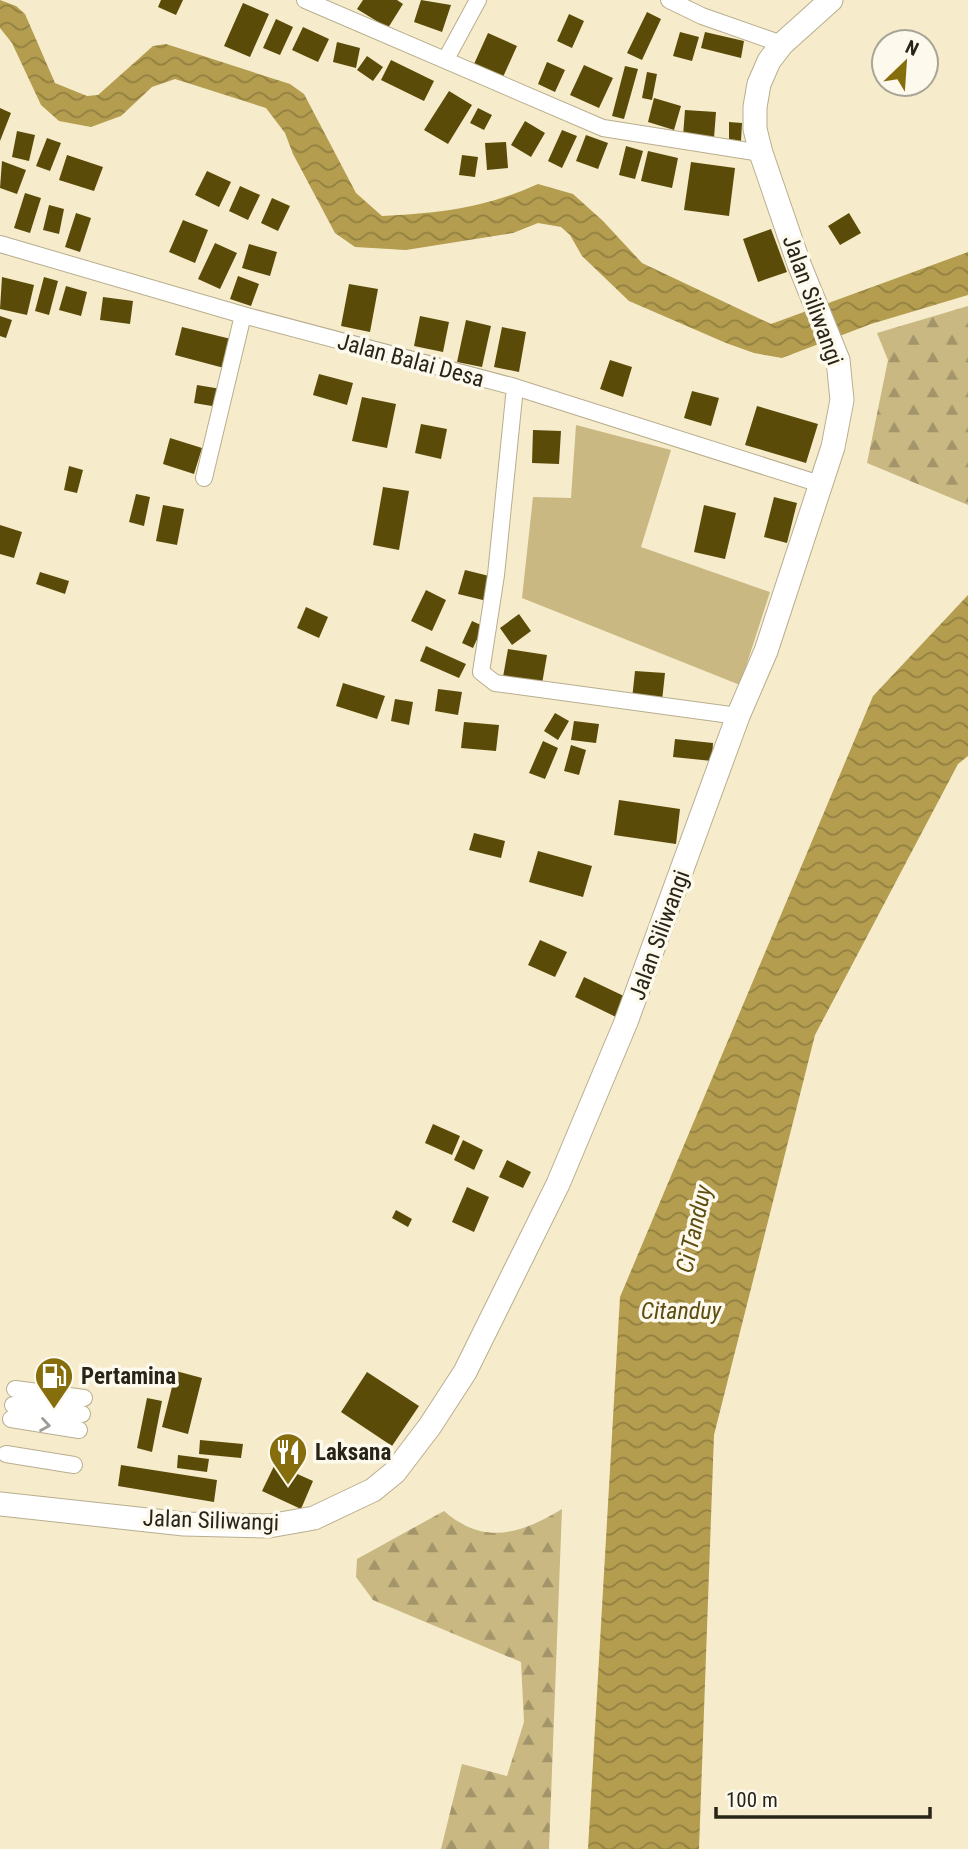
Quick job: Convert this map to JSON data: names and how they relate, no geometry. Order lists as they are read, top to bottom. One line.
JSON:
{"streets":{"highway":["Jalan Siliwangi"],"street":["Jalan Balai Desa"]},"crossings":[["Jalan Siliwangi","Jalan Balai Desa"]],"water":["Ci Tanduy","Citanduy"],"places":{"fuel station":["Pertamina"],"restaurant":["Laksana"]},"scale_bar":"100 m","north":"top right"}
